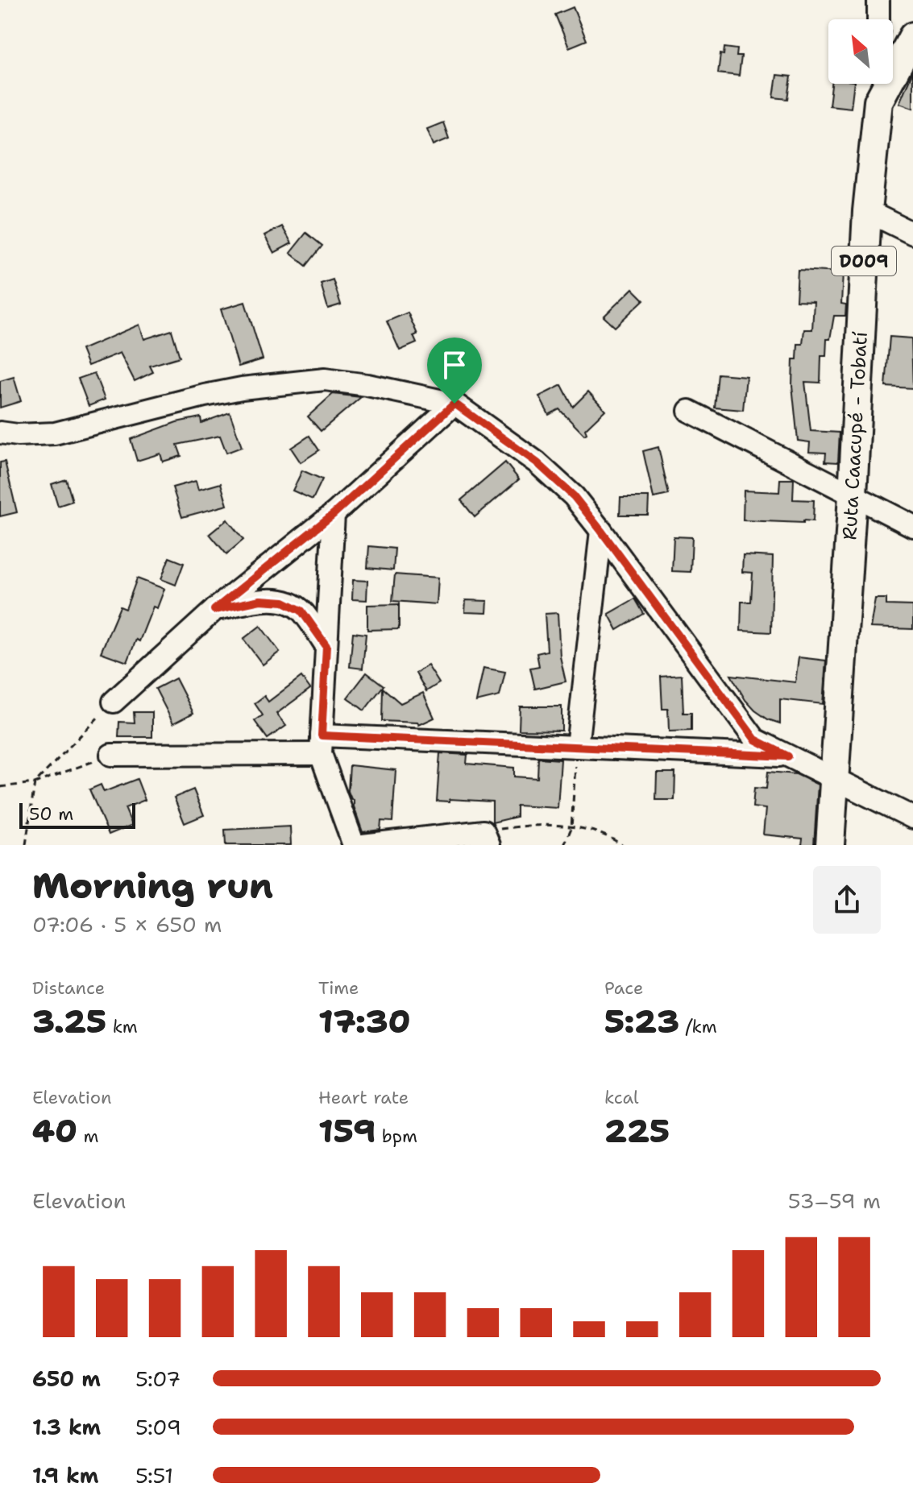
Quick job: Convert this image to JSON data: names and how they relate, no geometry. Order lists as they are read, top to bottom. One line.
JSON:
{"streets":{"main road":["D009","Ruta Caacupé - Tobatí"]},"scale_bar":"50 m","north":"top left","page":{"scale":"50 m","heading":["Morning run","07:06 · 5 × 650 m"],"stats":[["Distance","3.25 km"],["Time","17:30"],["Pace","5:23 /km"],["Elevation","40 m"],["Heart rate","159 bpm"],["kcal","225"]],"chart":["Elevation","53–59 m"],"list":[{"name":"650 m","note":"5:07"},{"name":"1.3 km","note":"5:09"},{"name":"1.9 km","note":"5:51"}]}}
